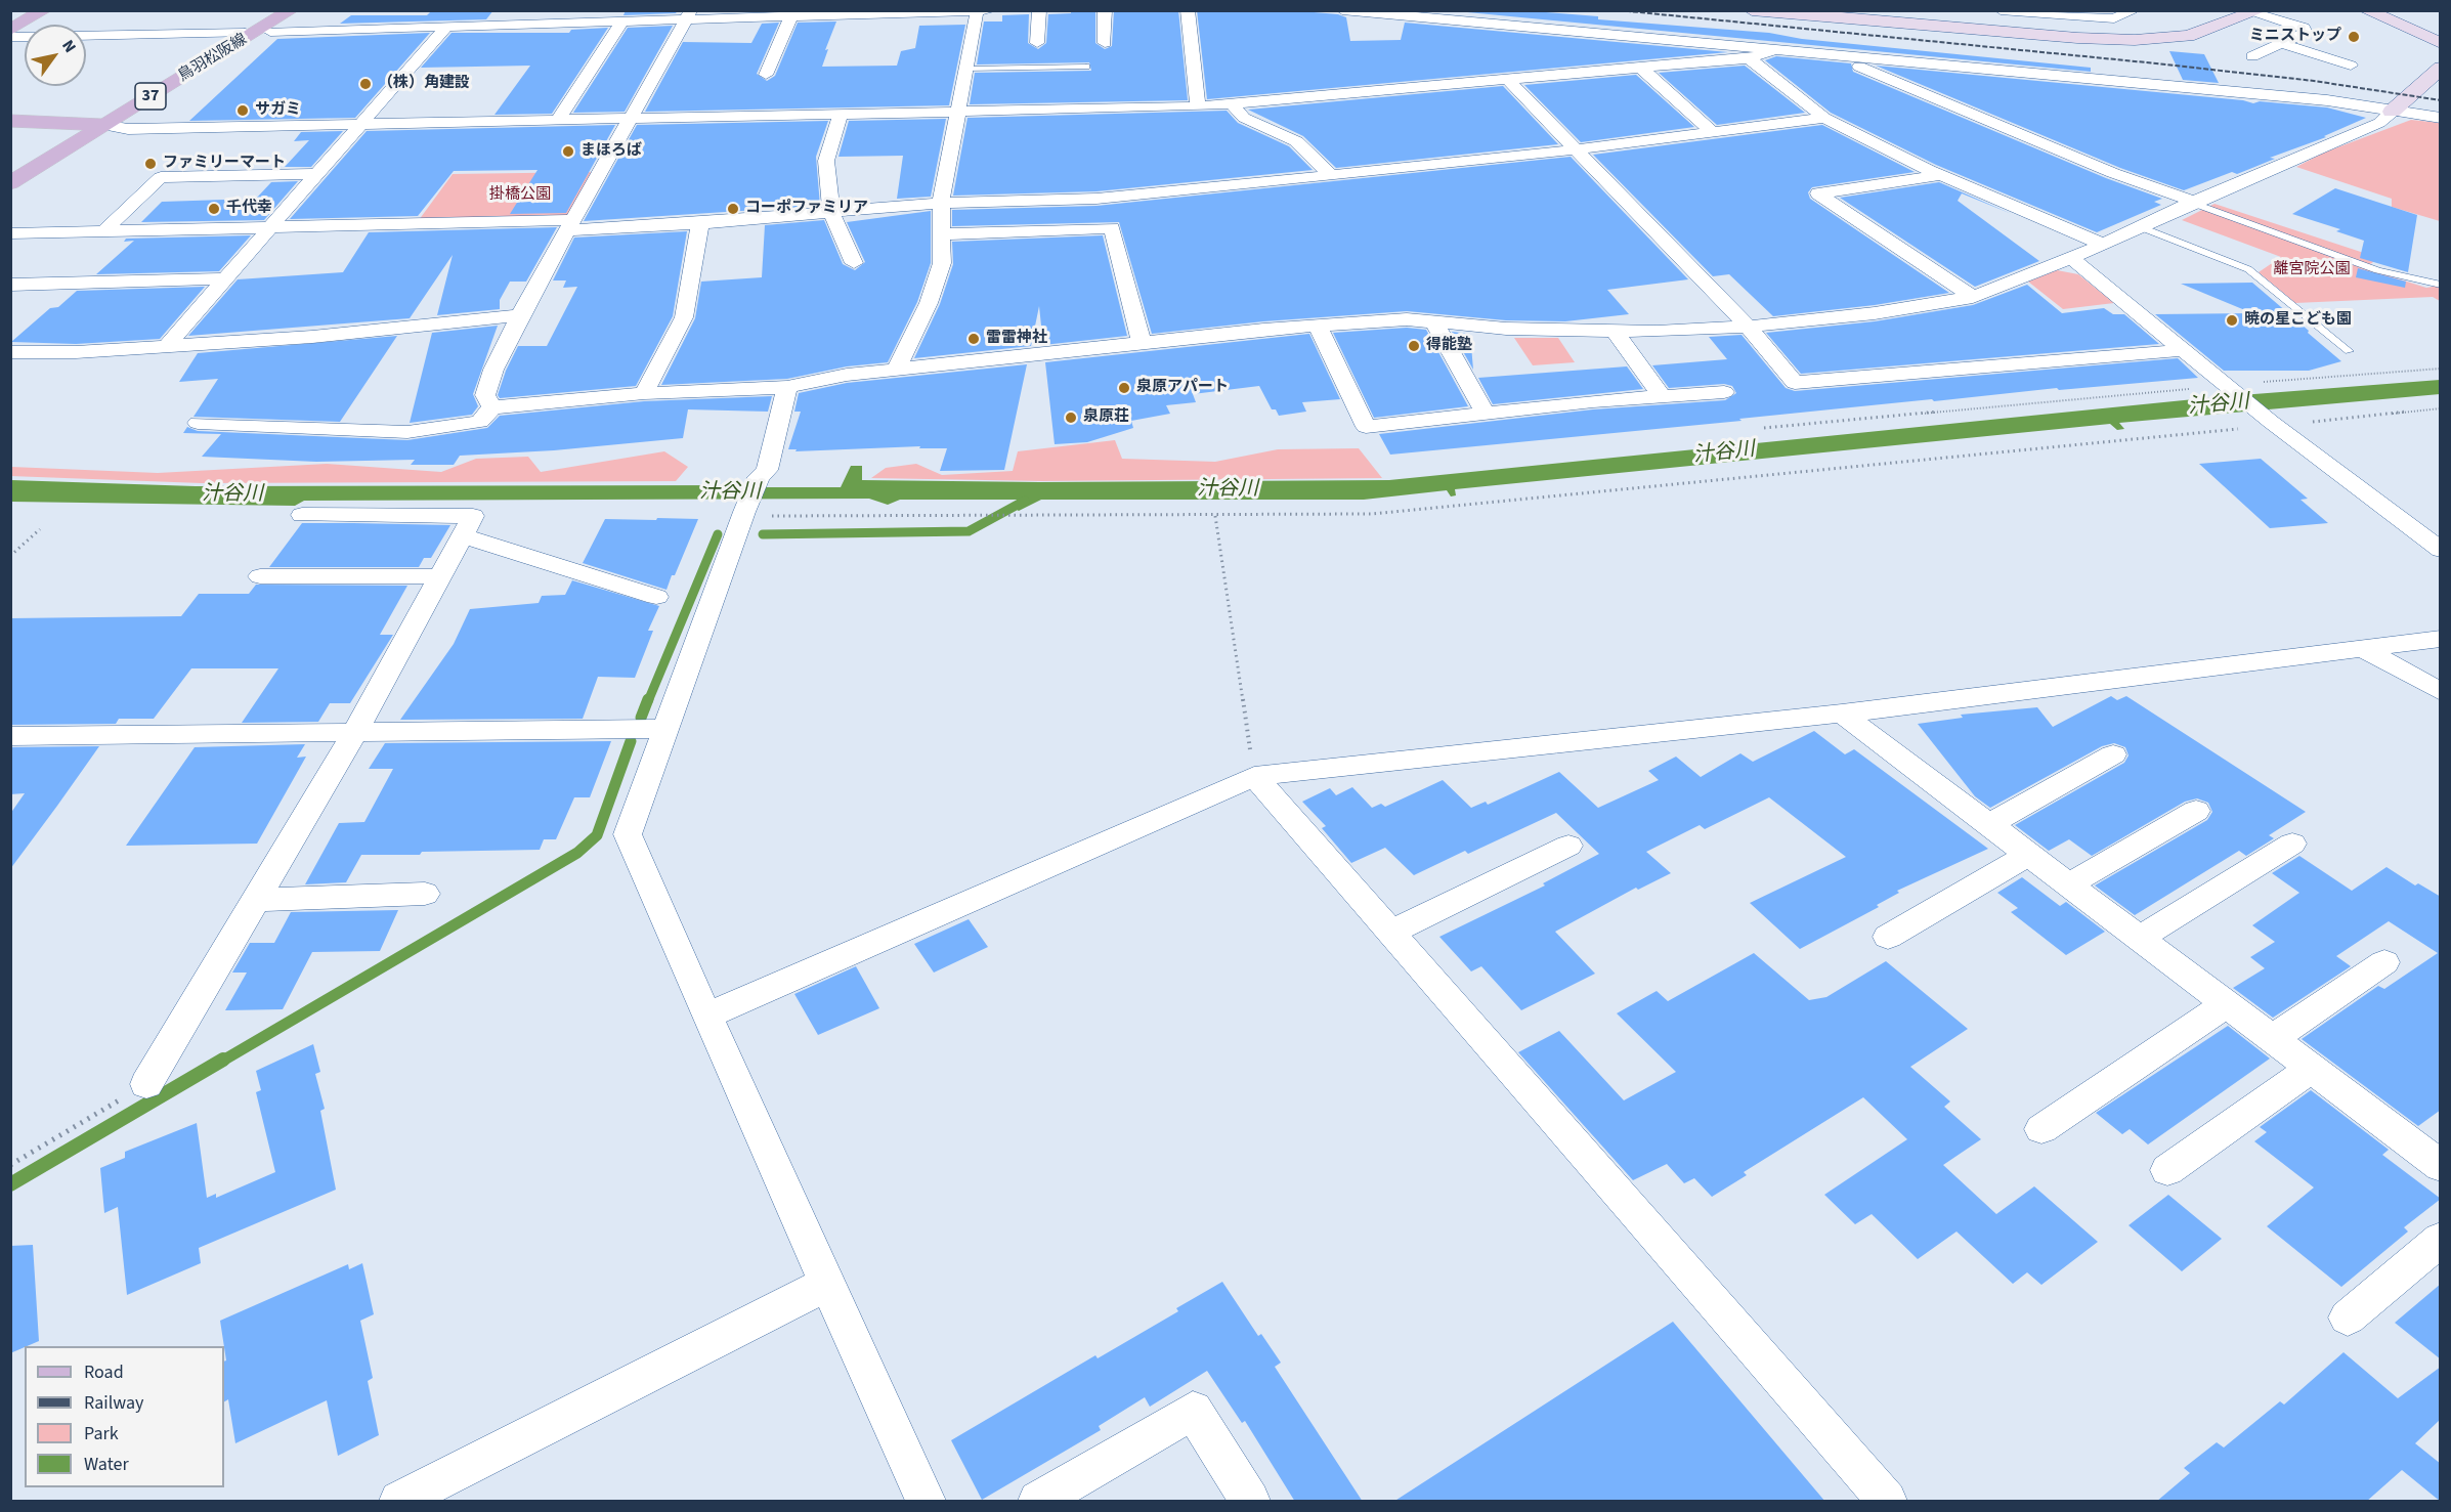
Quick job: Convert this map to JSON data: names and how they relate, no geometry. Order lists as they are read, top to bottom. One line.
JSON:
{"streets":{"main road":["鳥羽松阪線","37"]},"water":["汁谷川"],"parks":["掛橋公園","離宮院公園"],"places":["ミニストップ","（株）角建設","サガミ","まほろば","ファミリーマート","千代幸","コーポファミリア","暁の星こども園","雷雷神社","得能塾","泉原アパート","泉原荘"],"legend":["Road","Railway","Park","Water"],"north":"top right"}
